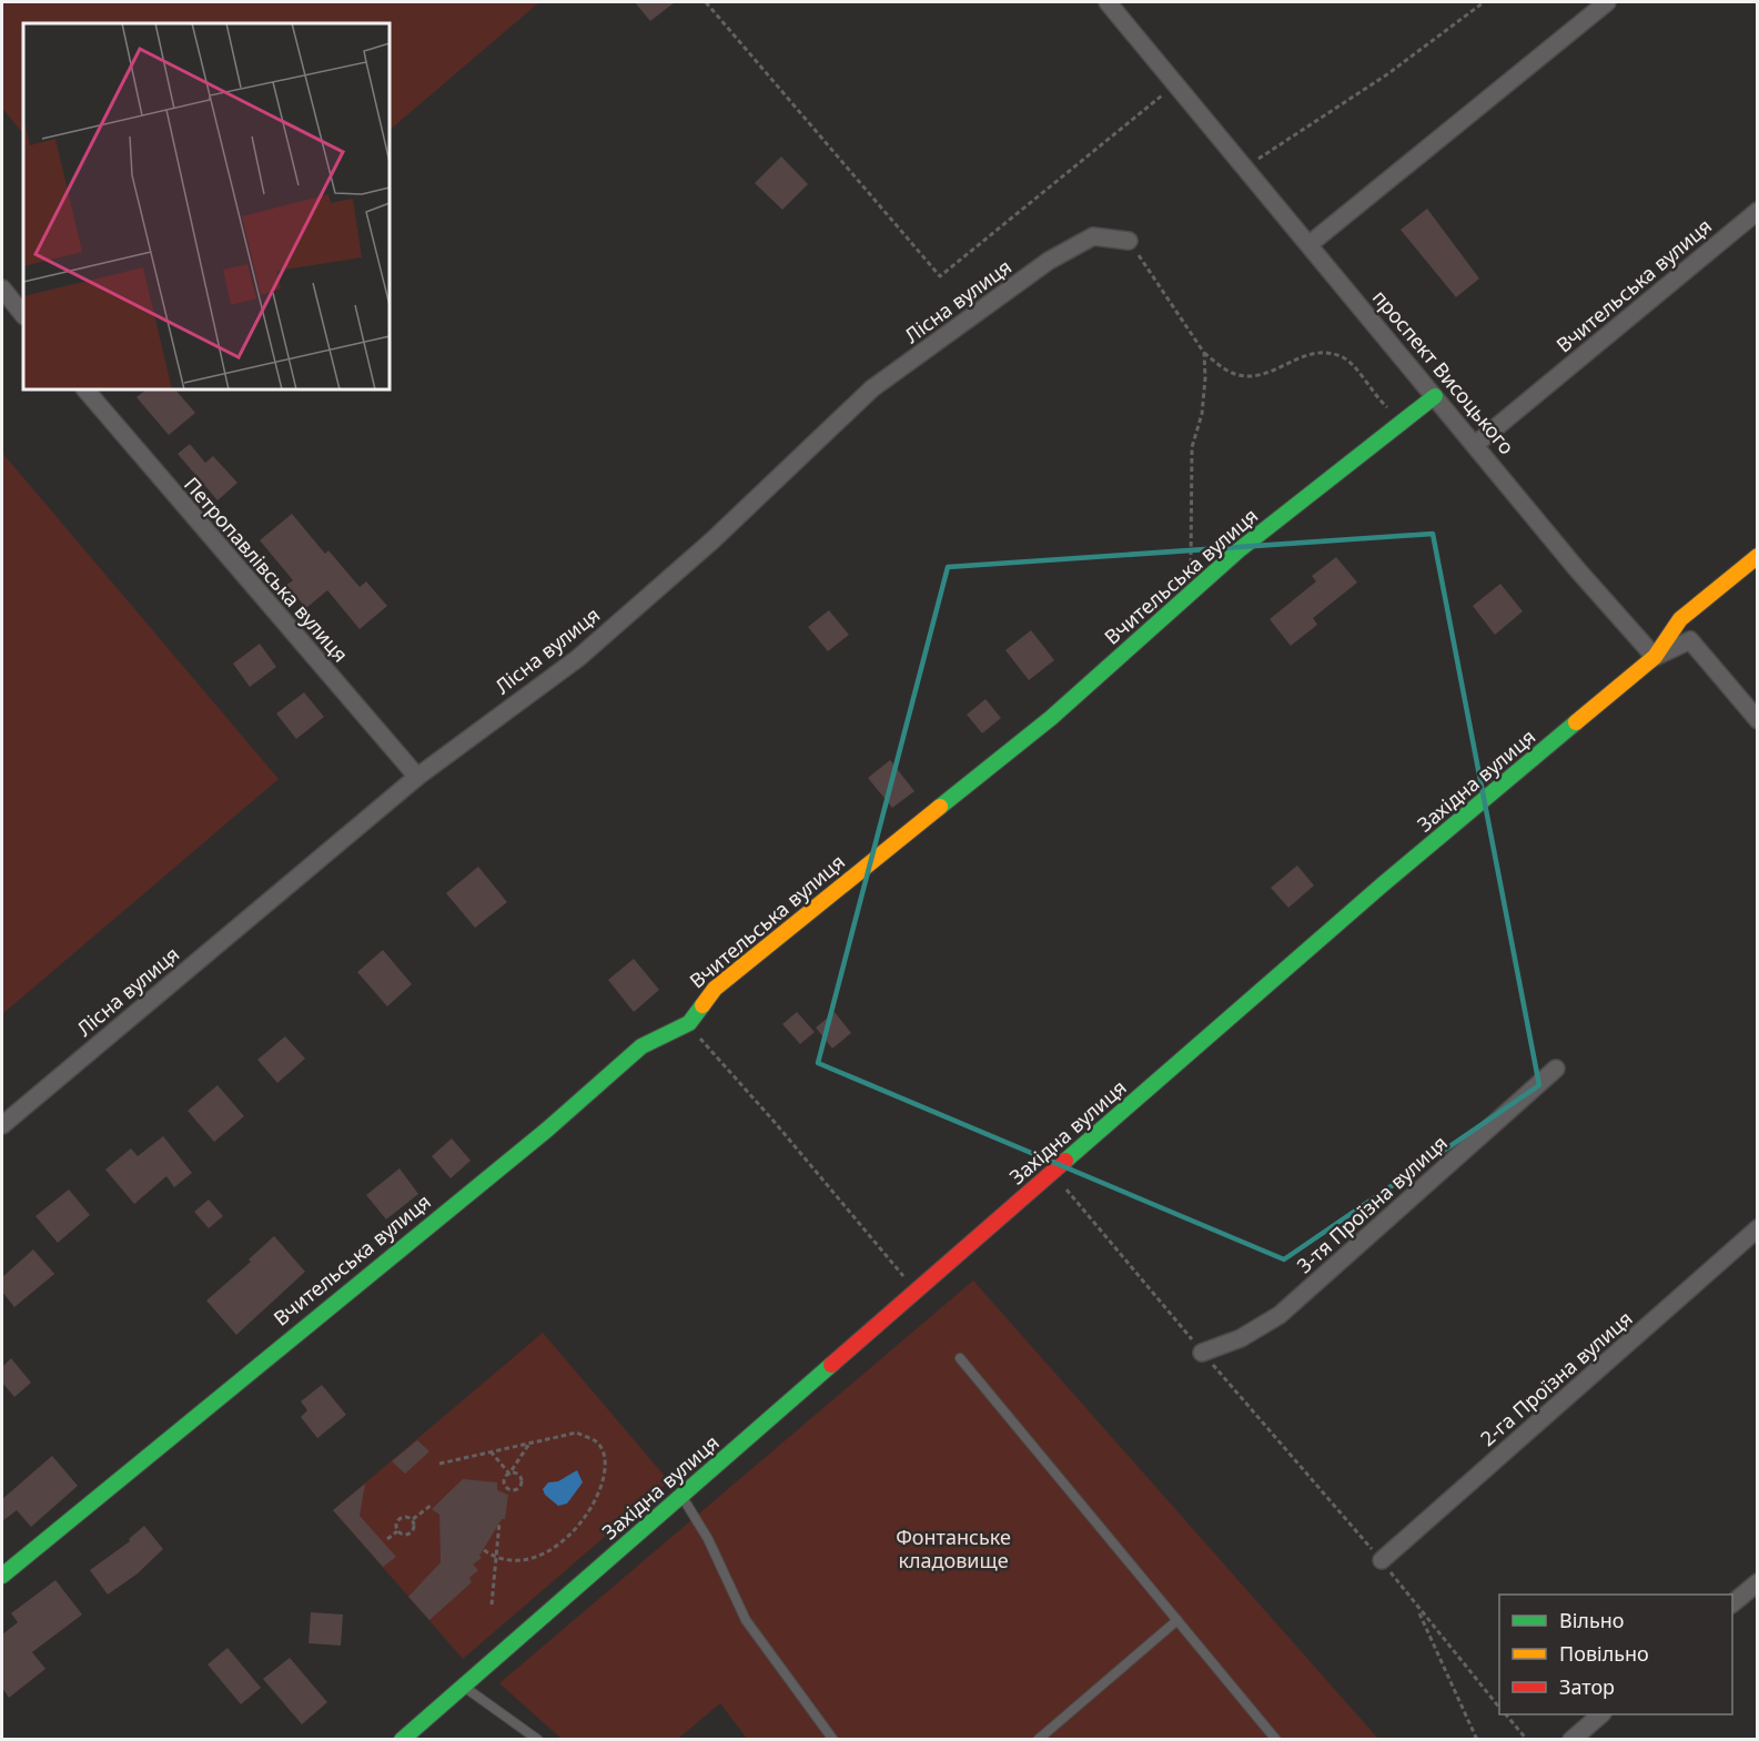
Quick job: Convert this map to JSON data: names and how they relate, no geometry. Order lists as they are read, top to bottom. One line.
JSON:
{"streets":{"street":["Вчительська вулиця","Лісна вулиця","проспект Висоцького","Петропавлівська вулиця","Західна вулиця","3-тя Проїзна вулиця","2-га Проїзна вулиця"]},"crossings":[["Вчительська вулиця","проспект Висоцького"],["Лісна вулиця","Петропавлівська вулиця"],["проспект Висоцького","Західна вулиця"]],"parks":["Фонтанське кладовище"],"legend":["Вільно","Повільно","Затор"]}
